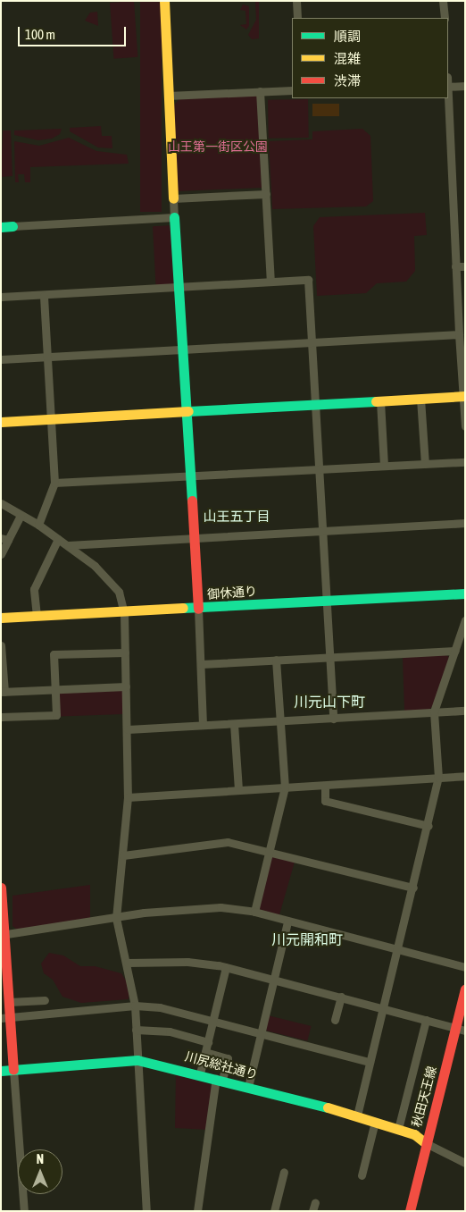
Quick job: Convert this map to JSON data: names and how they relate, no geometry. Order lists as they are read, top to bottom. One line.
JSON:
{"streets":{"street":["御休通り","川尻総社通り","秋田天王線"]},"crossings":[["川尻総社通り","秋田天王線"]],"districts":["山王五丁目","川元山下町","川元開和町"],"parks":["山王第一街区公園"],"legend":["順調","混雑","渋滞"],"scale_bar":"100 m","north":"top"}
